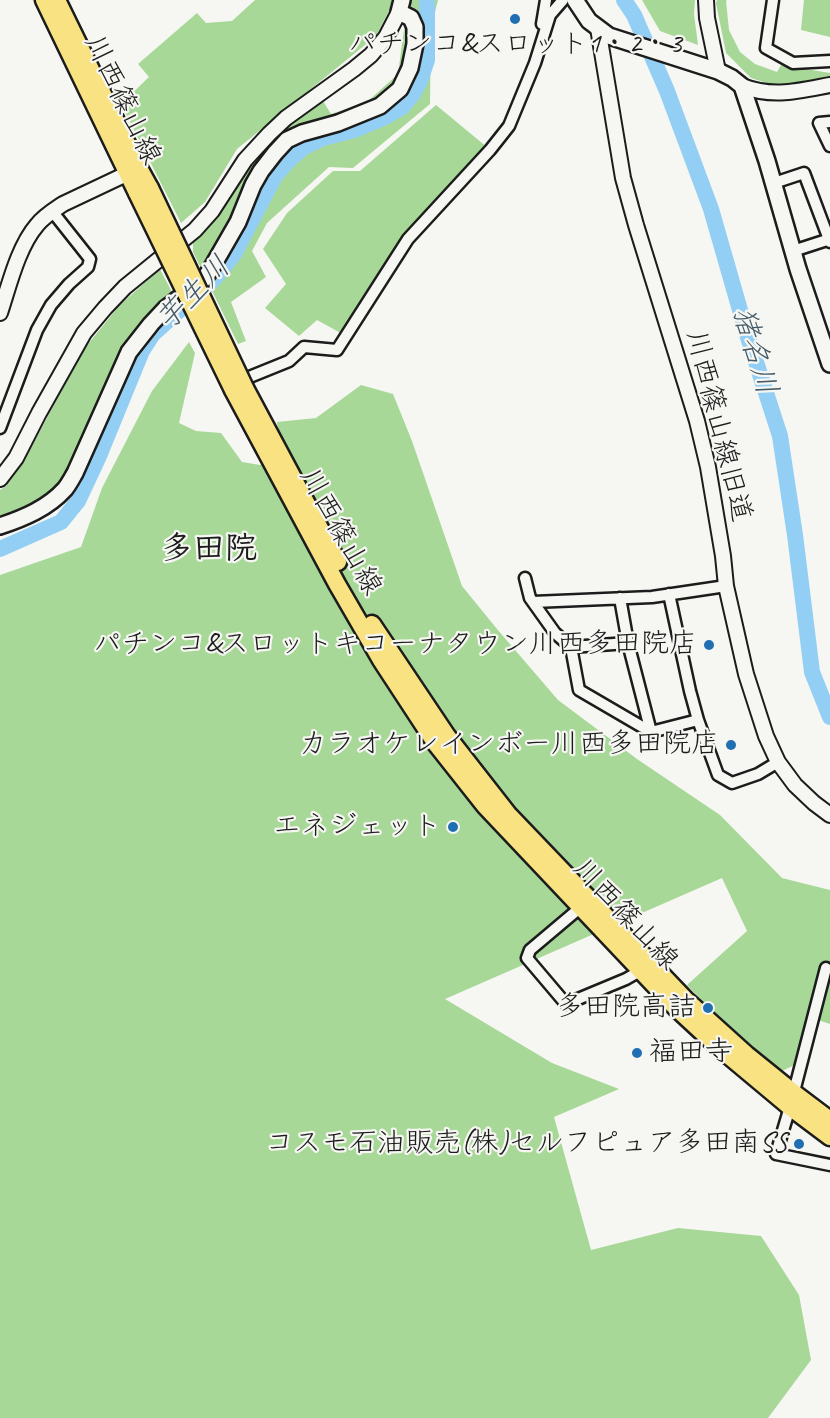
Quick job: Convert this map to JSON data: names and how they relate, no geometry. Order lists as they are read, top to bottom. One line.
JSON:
{"streets":{"main road":["川西篠山線"],"street":["川西篠山線旧道"]},"districts":["多田院"],"water":["芋生川","猪名川"],"places":["パチンコ&スロット1・2・3","パチンコ&スロットキコーナタウン川西多田院店","カラオケレインボー川西多田院店","エネジェット","多田院高詰","福田寺","コスモ石油販売(株)セルフピュア多田南SS"]}
